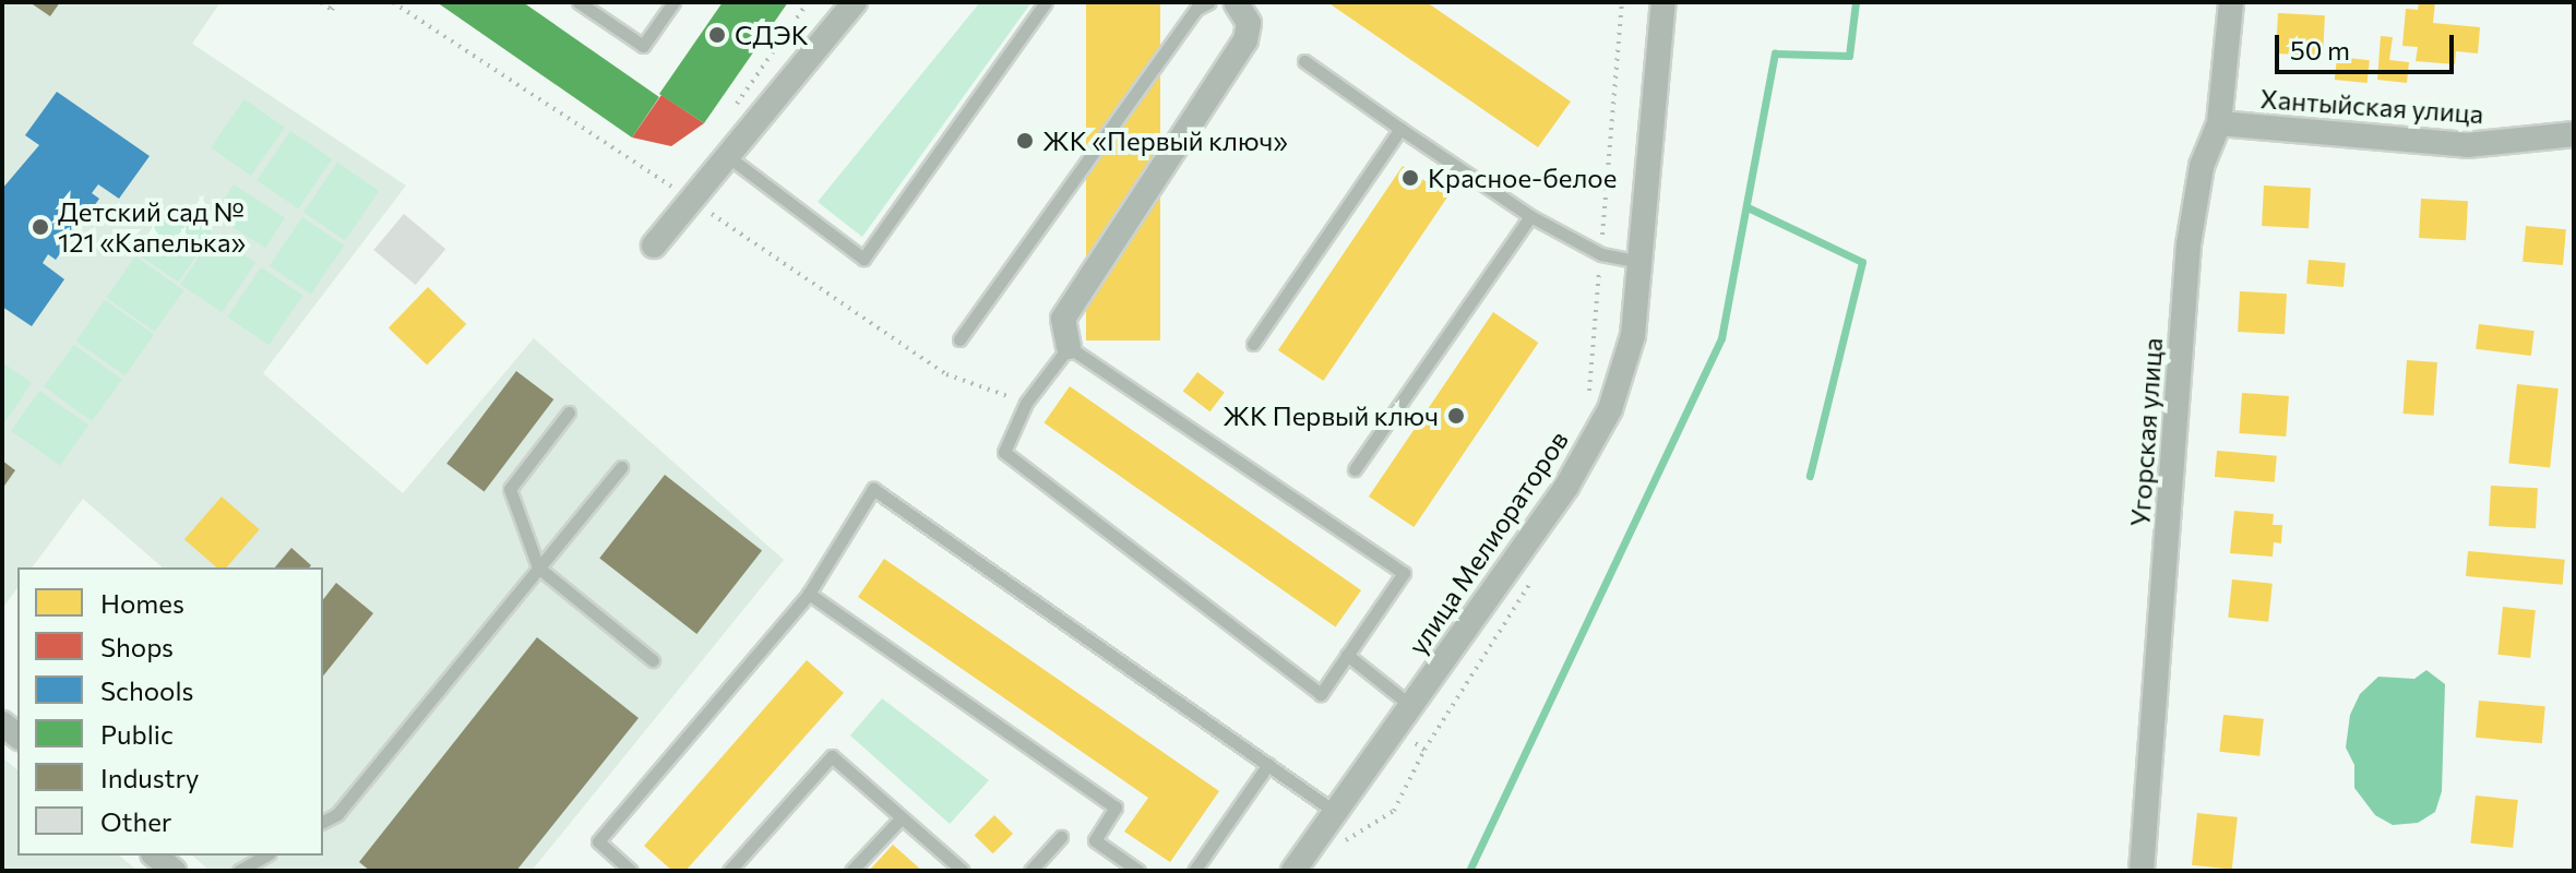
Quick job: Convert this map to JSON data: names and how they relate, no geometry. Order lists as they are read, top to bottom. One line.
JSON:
{"streets":{"street":["Хантыйская улица","Угорская улица","улица Мелиораторов"]},"crossings":[["Хантыйская улица","Угорская улица"]],"places":["СДЭК","ЖК «Первый ключ»","Красное-белое","Детский сад № 121 «Капелька»","ЖК Первый ключ"],"legend":["Homes","Shops","Schools","Public","Industry","Other"],"scale_bar":"50 m"}
